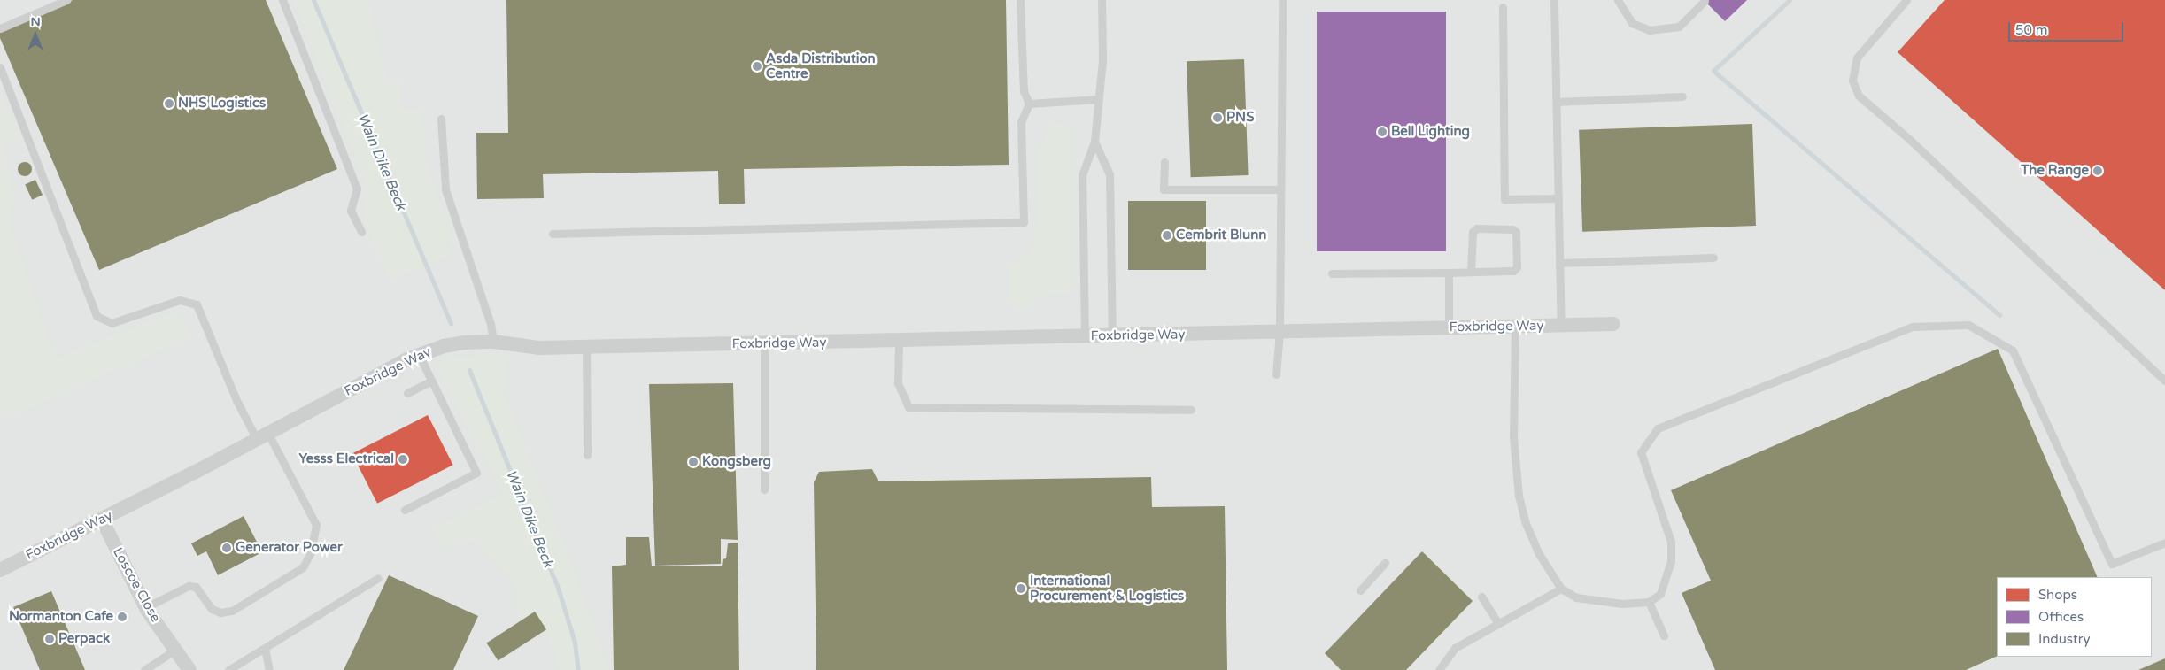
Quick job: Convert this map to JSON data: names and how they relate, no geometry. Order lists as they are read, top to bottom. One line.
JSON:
{"streets":{"street":["Foxbridge Way","Loscoe Close"]},"crossings":[["Foxbridge Way","Loscoe Close"]],"water":["Wain Dike Beck"],"places":["Asda Distribution Centre","NHS Logistics","PNS","Bell Lighting","The Range","Cembrit Blunn","Yesss Electrical","Kongsberg","Generator Power","International Procurement & Logistics","Normanton Cafe","Perpack"],"legend":["Shops","Offices","Industry"],"scale_bar":"50 m","north":"top"}
